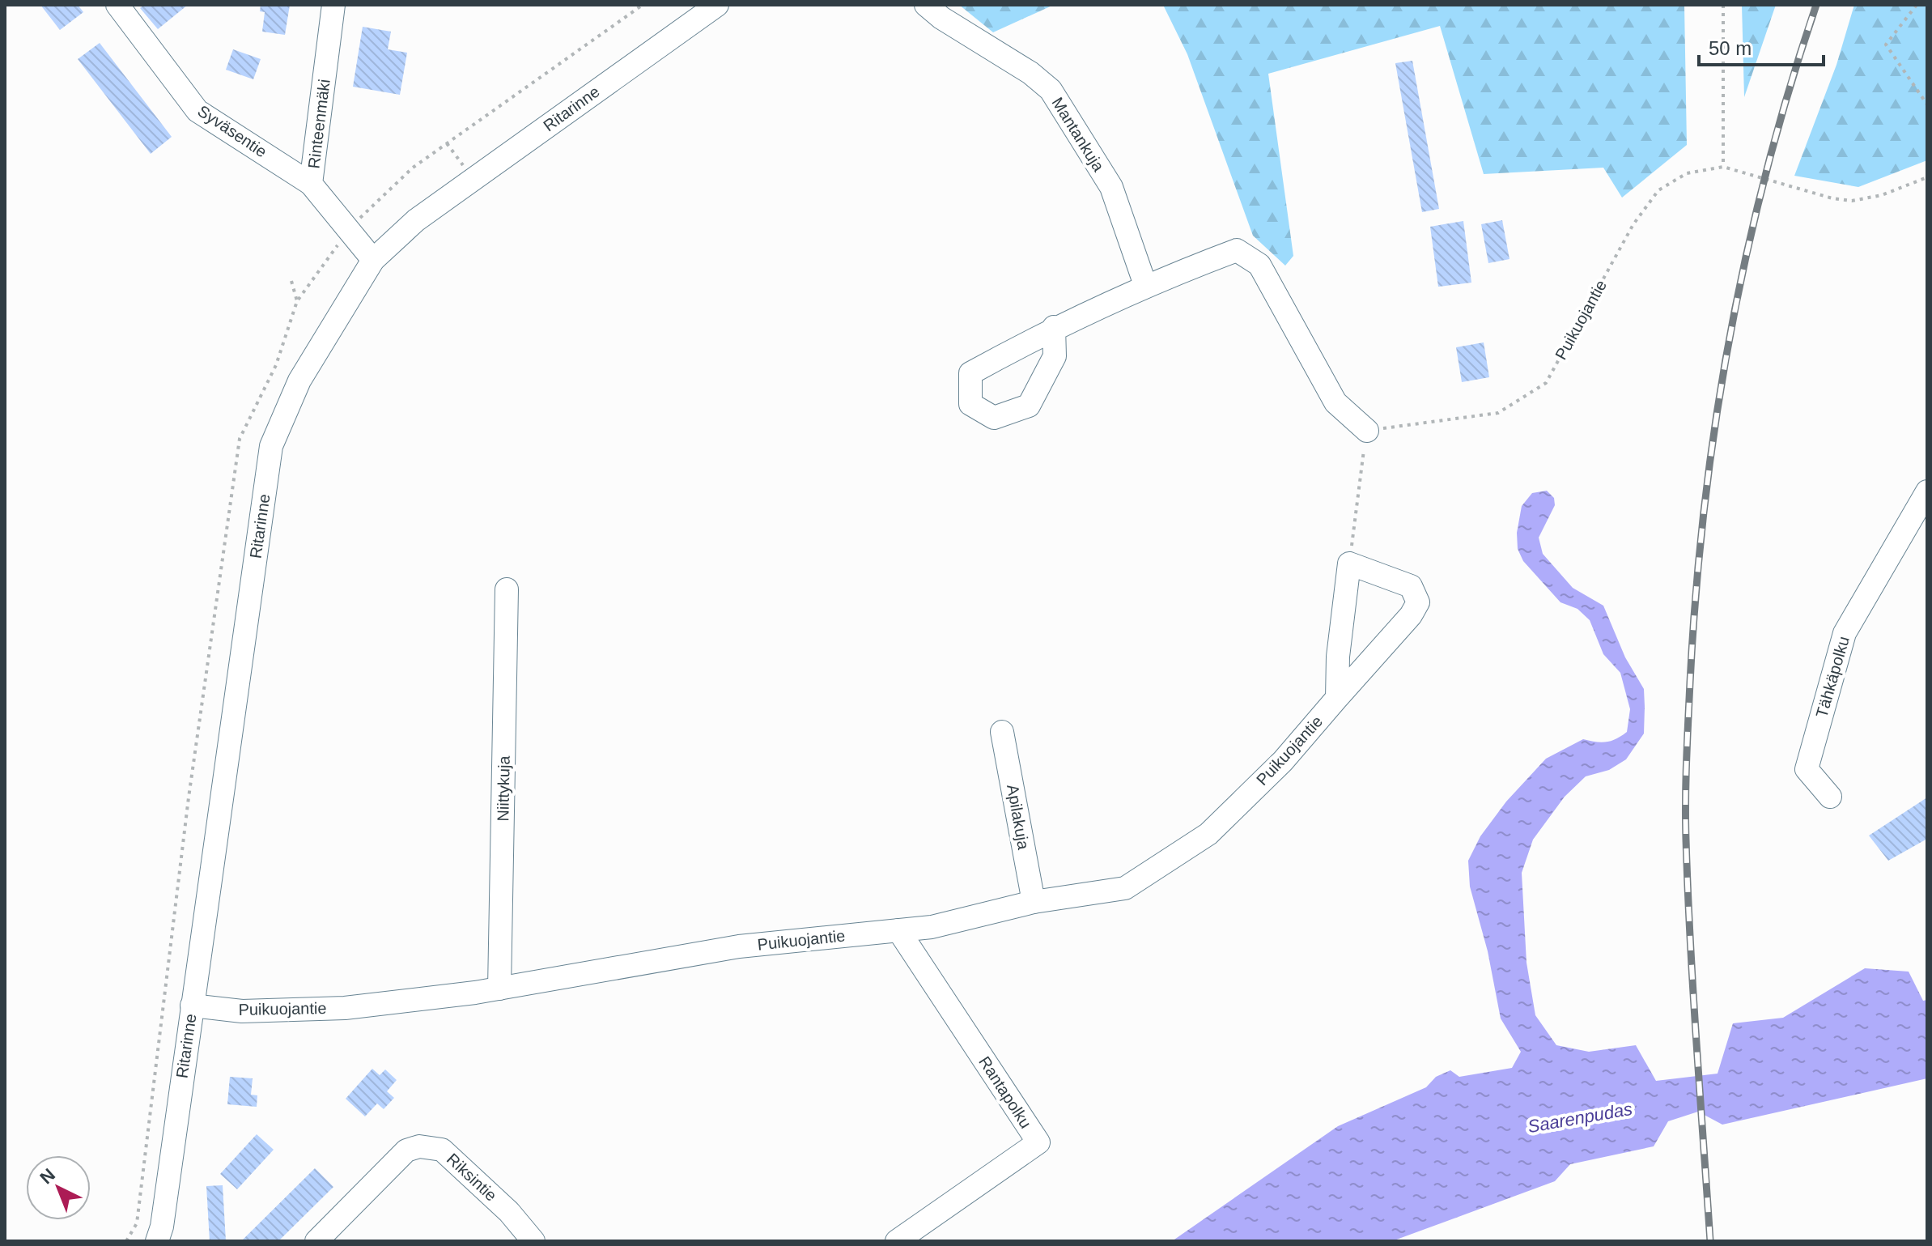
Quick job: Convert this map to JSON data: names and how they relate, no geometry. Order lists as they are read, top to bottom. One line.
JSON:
{"streets":{"street":["Ritarinne","Rinteenmäki","Syväsentie","Mantankuja","Puikuojantie","Tähkäpolku","Niittykuja","Apilakuja","Rantapolku","Riksintie"]},"crossings":[["Ritarinne","Rinteenmäki"],["Ritarinne","Puikuojantie"],["Rinteenmäki","Syväsentie"],["Puikuojantie","Niittykuja"],["Puikuojantie","Apilakuja"],["Puikuojantie","Rantapolku"]],"water":["Saarenpudas"],"scale_bar":"50 m","north":"top left"}
